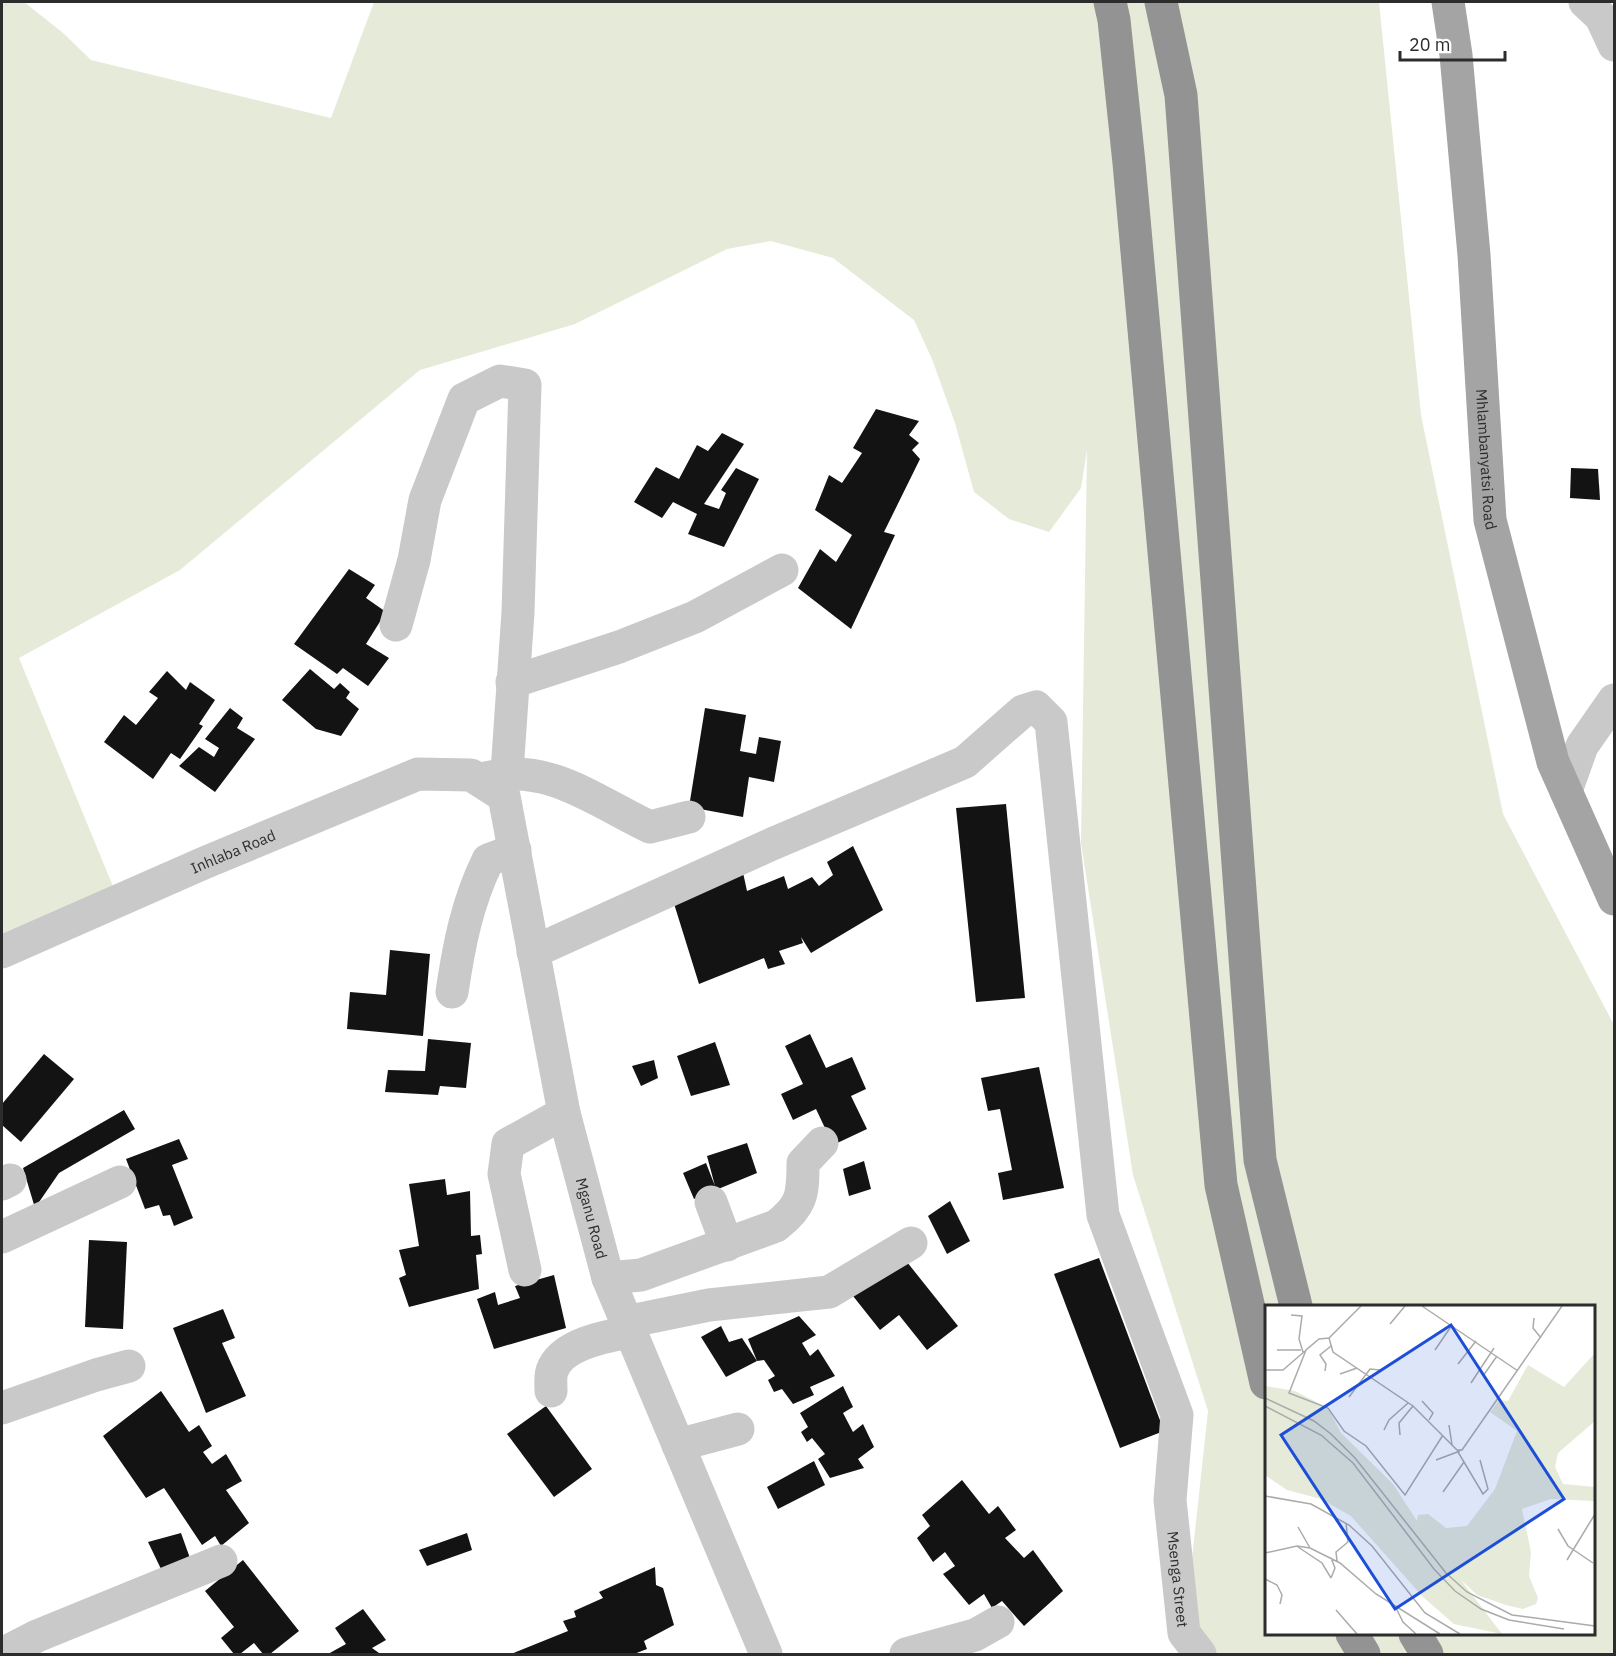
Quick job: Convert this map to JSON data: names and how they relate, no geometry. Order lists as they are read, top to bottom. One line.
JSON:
{"streets":{"main road":["Mhlambanyatsi Road"],"street":["Inhlaba Road","Mganu Road","Msenga Street"]},"crossings":[["Inhlaba Road","Mganu Road"],["Mganu Road","Msenga Street"]],"scale_bar":"20 m"}
